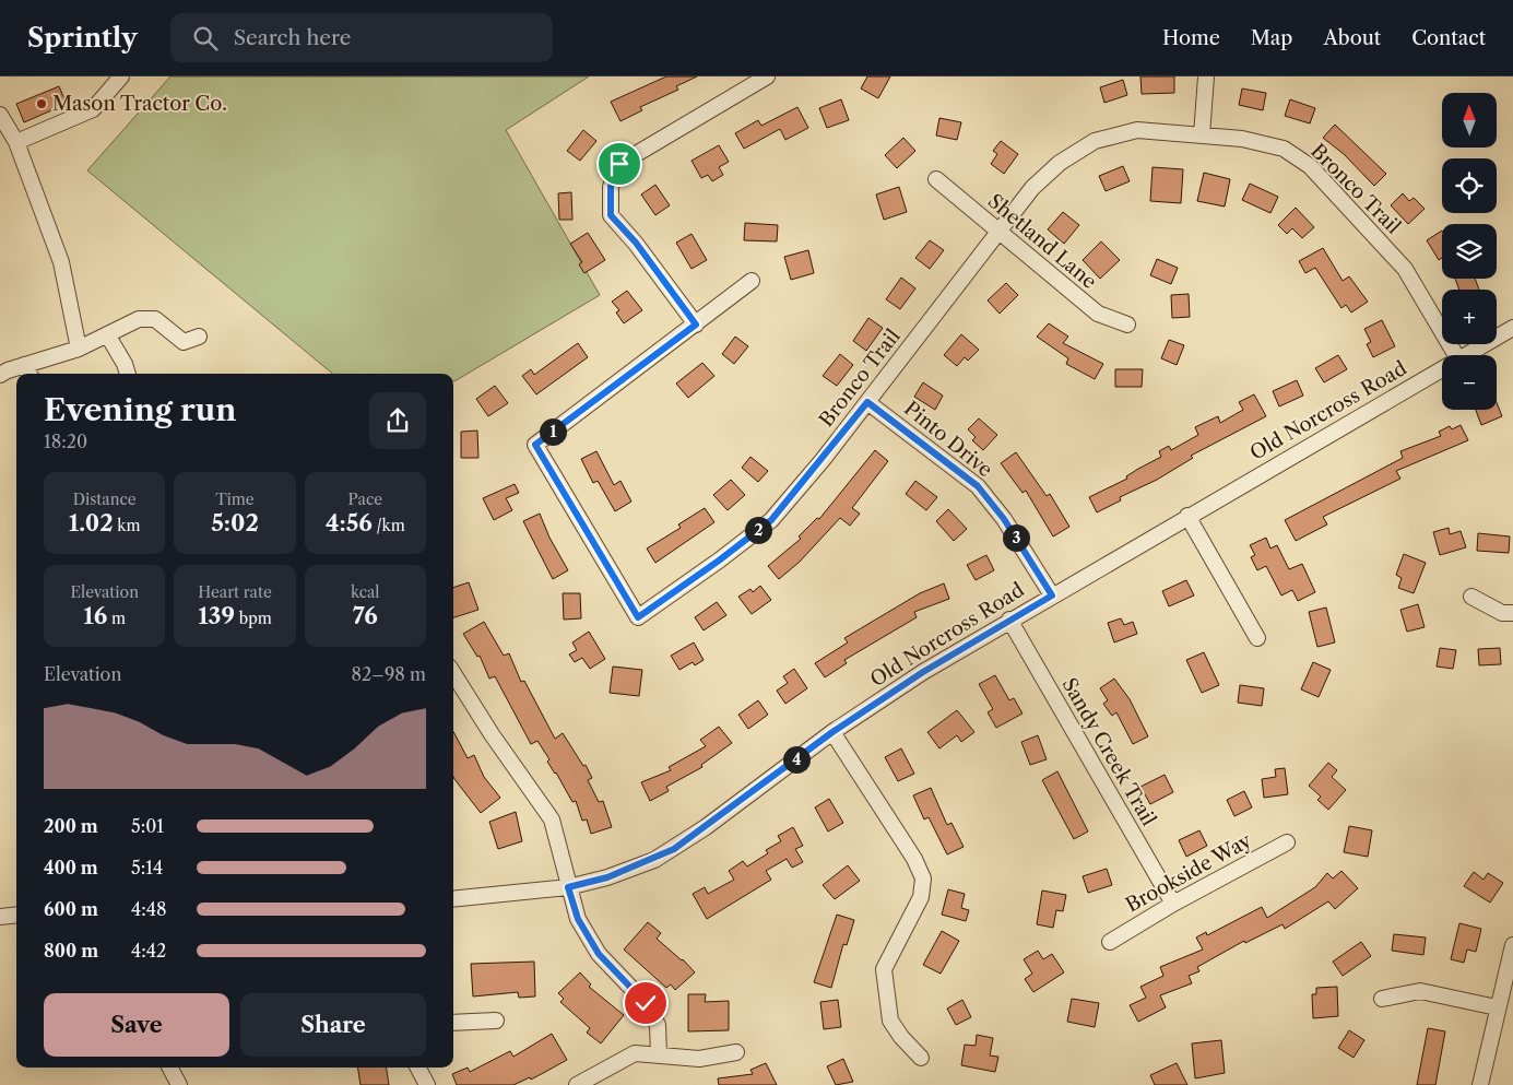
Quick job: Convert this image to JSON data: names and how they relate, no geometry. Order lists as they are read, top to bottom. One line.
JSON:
{"streets":{"street":["Bronco Trail","Shetland Lane","Old Norcross Road","Pinto Drive","Sandy Creek Trail","Brookside Way"]},"crossings":[["Bronco Trail","Shetland Lane"],["Bronco Trail","Pinto Drive"],["Old Norcross Road","Pinto Drive"],["Old Norcross Road","Sandy Creek Trail"],["Sandy Creek Trail","Brookside Way"]],"places":["Mason Tractor Co."],"north":"top","page":{"header":"Sprintly","search":"Search here","nav":["Home","Map","About","Contact"],"map_buttons":["+","−"],"heading":["Evening run","18:20"],"pins":["1","2","3","4"],"stats":[["Distance","1.02 km"],["Time","5:02"],["Pace","4:56 /km"],["Elevation","16 m"],["Heart rate","139 bpm"],["kcal","76"]],"chart":["Elevation","82–98 m"],"list":[{"name":"200 m","note":"5:01"},{"name":"400 m","note":"5:14"},{"name":"600 m","note":"4:48"},{"name":"800 m","note":"4:42"}],"buttons":["Save","Share"]}}
